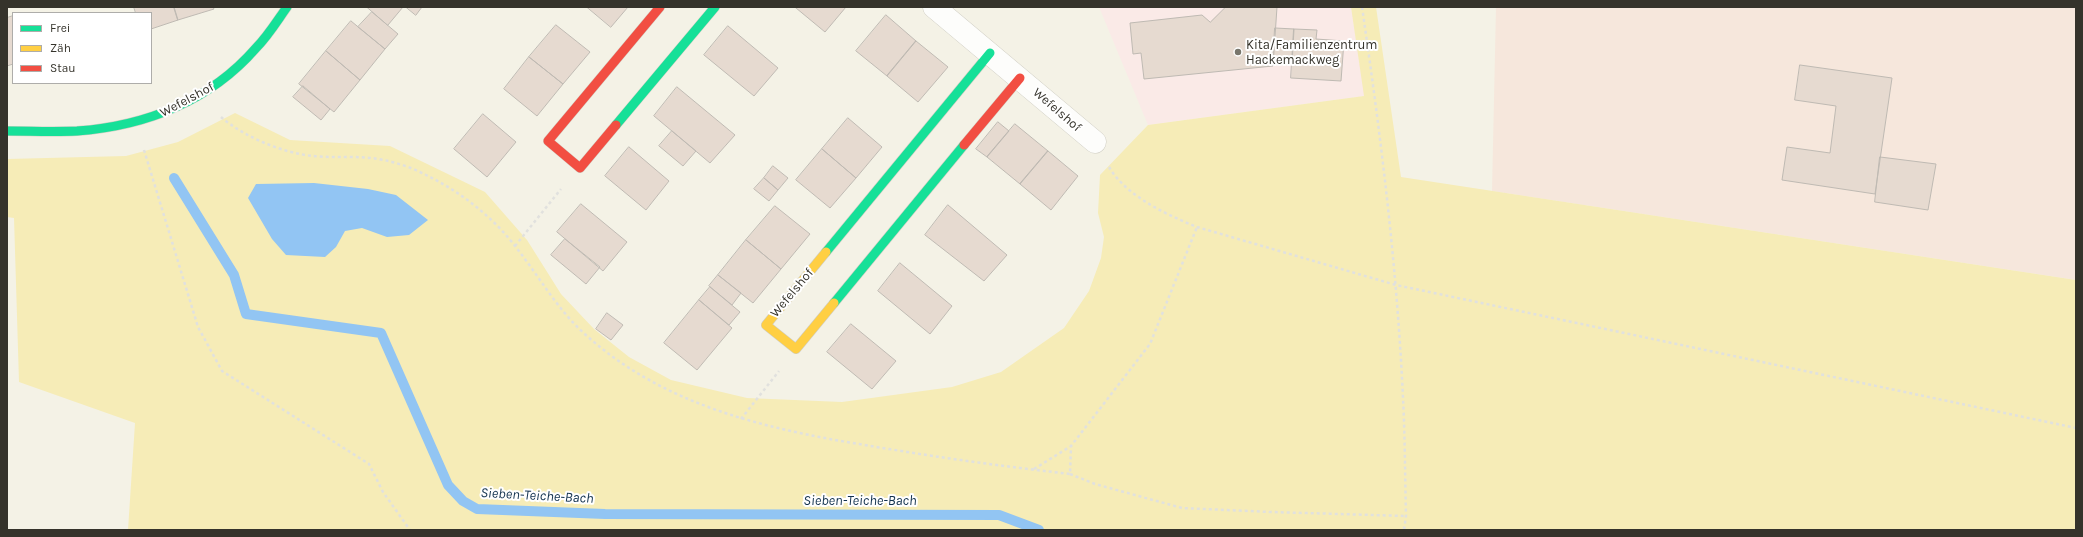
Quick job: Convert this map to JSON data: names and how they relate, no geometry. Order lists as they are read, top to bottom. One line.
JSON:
{"streets":{"street":["Wefelshof"]},"water":["Sieben-Teiche-Bach"],"places":["Kita/Familienzentrum Hackemackweg"],"legend":["Frei","Zäh","Stau"]}
